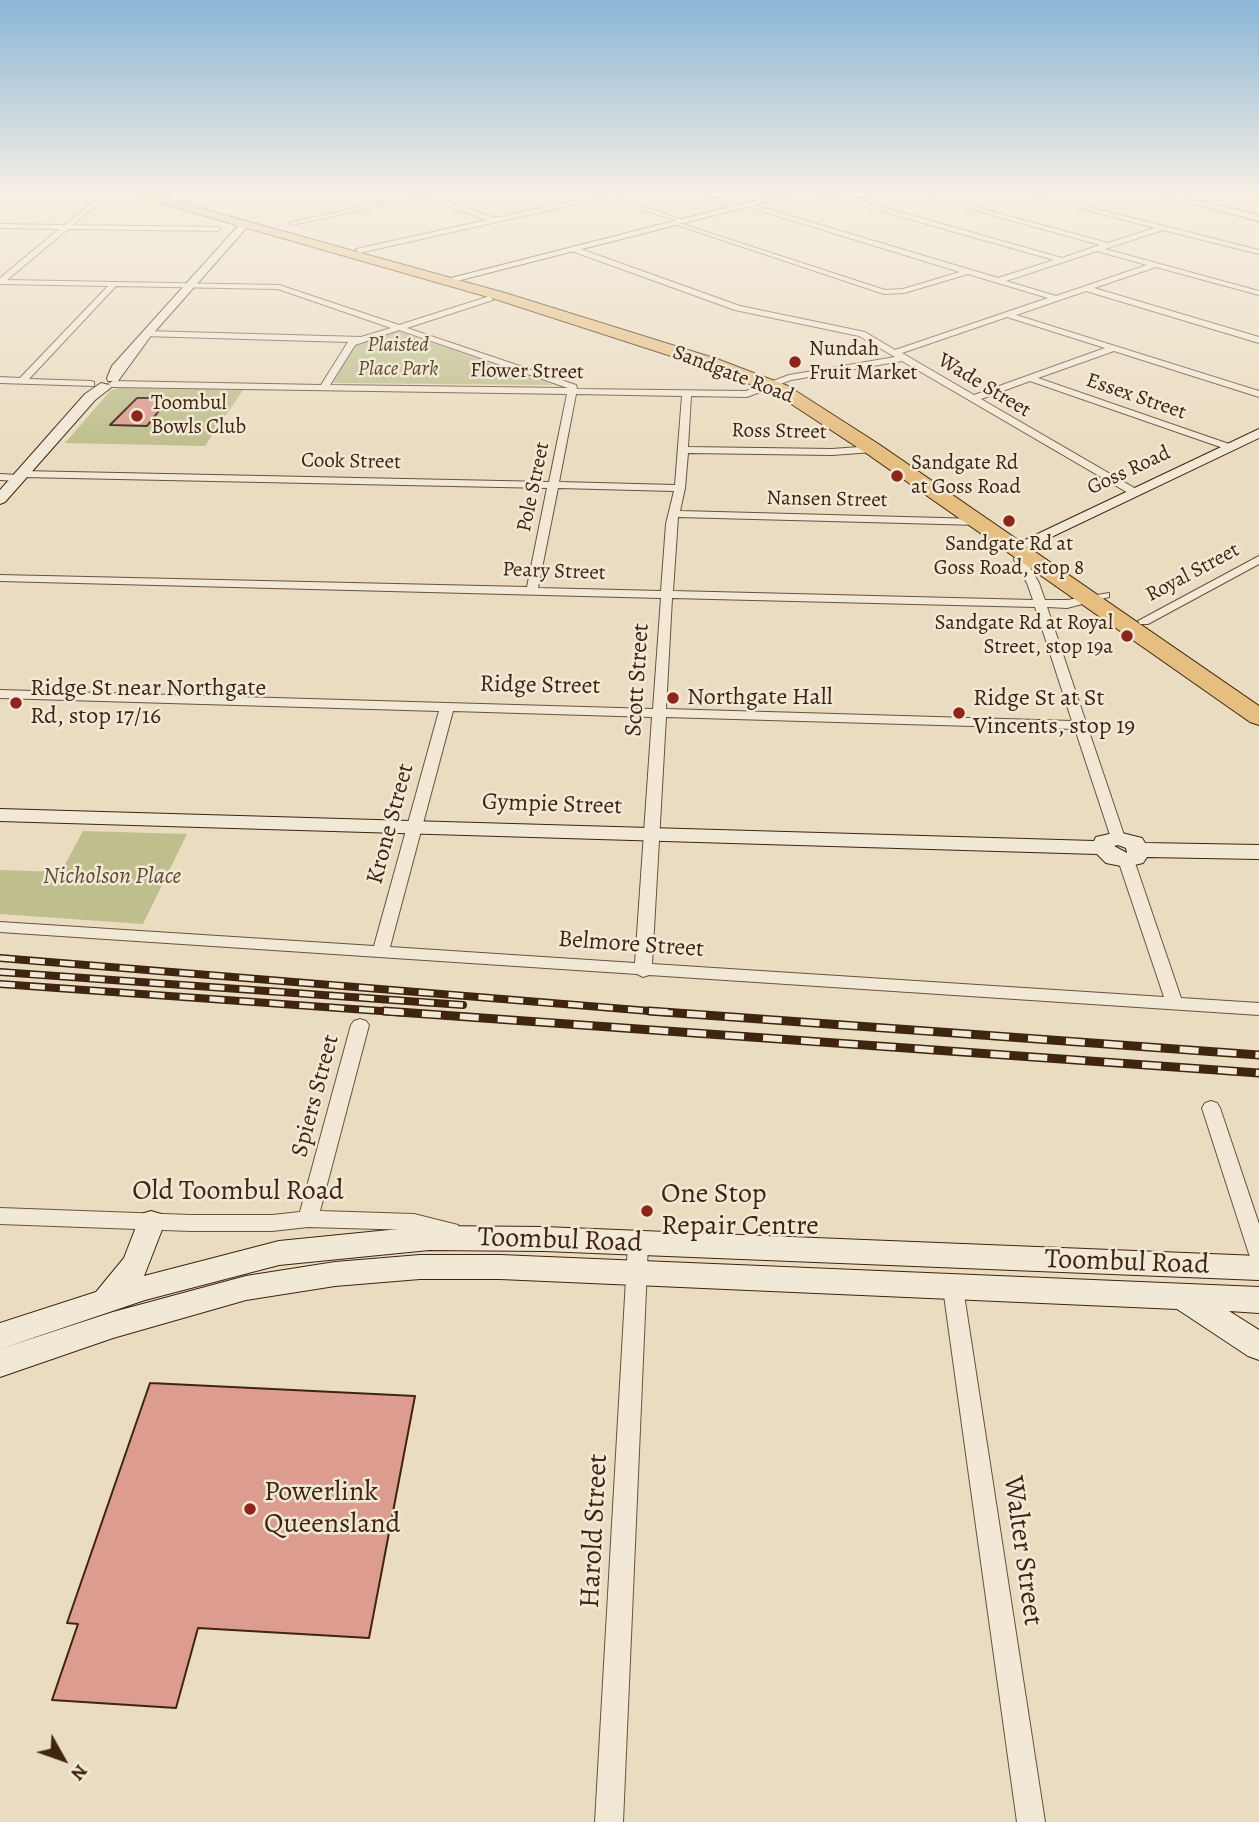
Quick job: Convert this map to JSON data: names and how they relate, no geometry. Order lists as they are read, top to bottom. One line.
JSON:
{"streets":{"highway":["Sandgate Road"],"street":["Flower Street","Wade Street","Essex Street","Ross Street","Cook Street","Goss Road","Pole Street","Nansen Street","Peary Street","Royal Street","Scott Street","Ridge Street","Gympie Street","Krone Street","Belmore Street","Spiers Street","Old Toombul Road","Toombul Road","Harold Street","Walter Street"]},"crossings":[["Flower Street","Sandgate Road"],["Flower Street","Wade Street"],["Flower Street","Pole Street"],["Flower Street","Scott Street"],["Sandgate Road","Ross Street"],["Sandgate Road","Goss Road"],["Sandgate Road","Nansen Street"],["Sandgate Road","Peary Street"],["Sandgate Road","Royal Street"],["Wade Street","Goss Road"],["Essex Street","Goss Road"],["Ross Street","Scott Street"],["Cook Street","Pole Street"],["Cook Street","Scott Street"],["Pole Street","Peary Street"],["Nansen Street","Scott Street"],["Peary Street","Scott Street"],["Scott Street","Ridge Street"],["Scott Street","Gympie Street"],["Scott Street","Belmore Street"],["Ridge Street","Krone Street"],["Gympie Street","Krone Street"],["Krone Street","Belmore Street"],["Spiers Street","Old Toombul Road"],["Old Toombul Road","Toombul Road"],["Toombul Road","Harold Street"],["Toombul Road","Walter Street"]],"parks":["Plaisted Place Park","Nicholson Place"],"places":["Nundah Fruit Market","Toombul Bowls Club","Sandgate Rd at Goss Road","Sandgate Rd at Goss Road, stop 8","Sandgate Rd at Royal Street, stop 19a","Northgate Hall","Ridge St near Northgate Rd, stop 17/16","Ridge St at St Vincents, stop 19","One Stop Repair Centre","Powerlink Queensland"],"north":"bottom right"}
